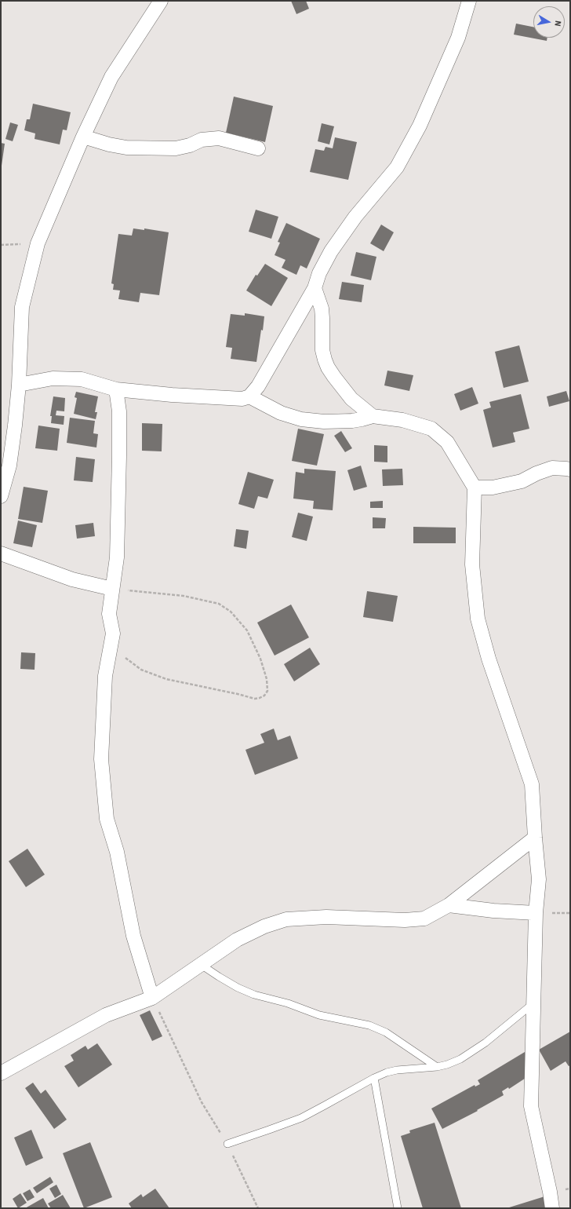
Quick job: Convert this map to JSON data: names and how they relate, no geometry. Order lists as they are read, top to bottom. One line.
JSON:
{"north":"right"}
